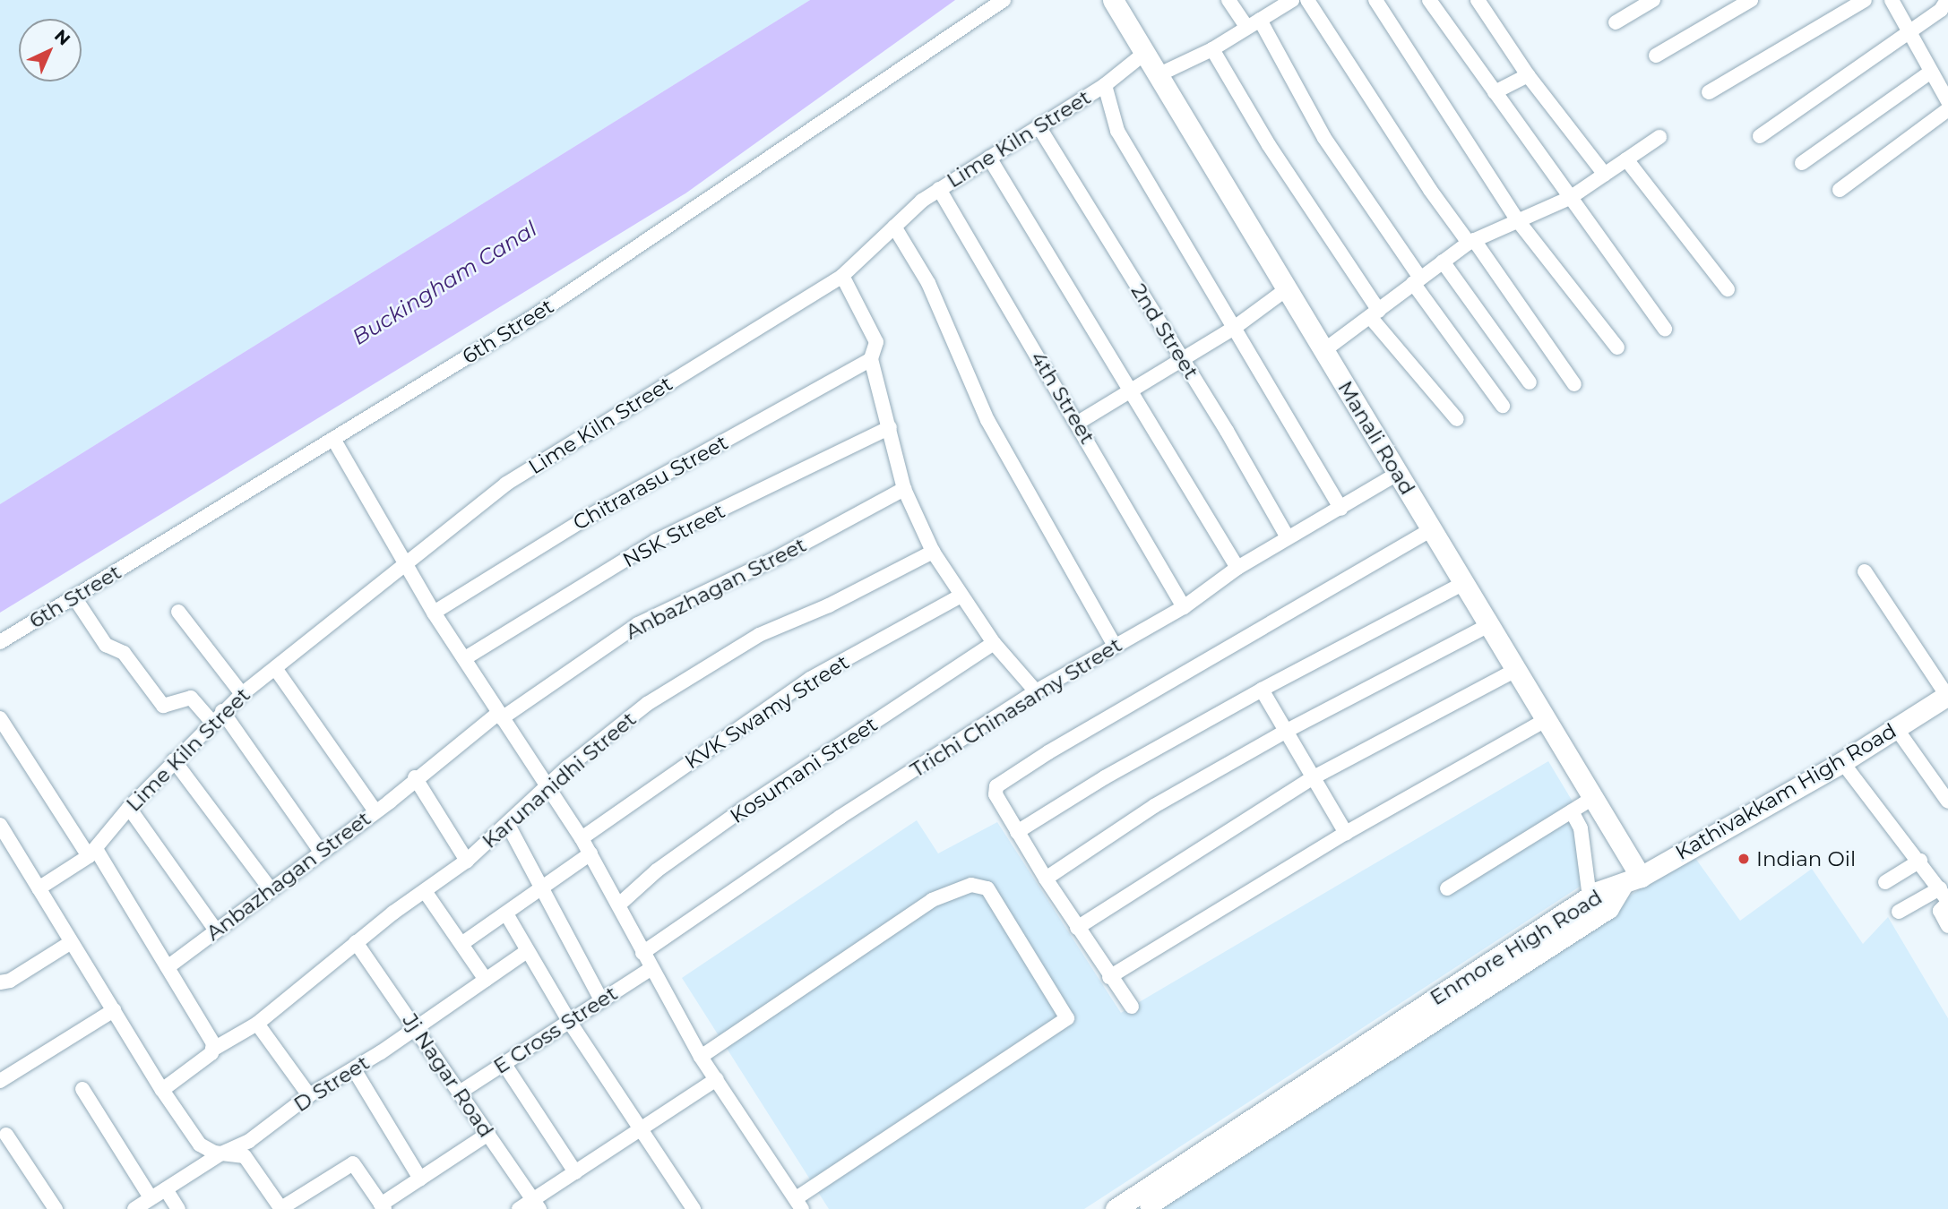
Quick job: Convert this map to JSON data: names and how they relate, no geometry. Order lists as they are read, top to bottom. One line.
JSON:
{"streets":{"main road":["Manali Road","Kathivakkam High Road","Enmore High Road"],"street":["Lime Kiln Street","6th Street","2nd Street","4th Street","Chitrarasu Street","NSK Street","Anbazhagan Street","Trichi Chinasamy Street","KVK Swamy Street","Kosumani Street","Karunanidhi Street","E Cross Street","Jj Nagar Road","D Street"]},"crossings":[["Lime Kiln Street","2nd Street"],["Lime Kiln Street","4th Street"],["Lime Kiln Street","Manali Road"],["2nd Street","Trichi Chinasamy Street"],["4th Street","Trichi Chinasamy Street"],["Manali Road","Trichi Chinasamy Street"],["Manali Road","Kathivakkam High Road"],["Karunanidhi Street","Jj Nagar Road"],["Kathivakkam High Road","Enmore High Road"],["E Cross Street","Jj Nagar Road"],["Jj Nagar Road","D Street"]],"water":["Buckingham Canal"],"places":["Indian Oil"],"north":"top right"}
